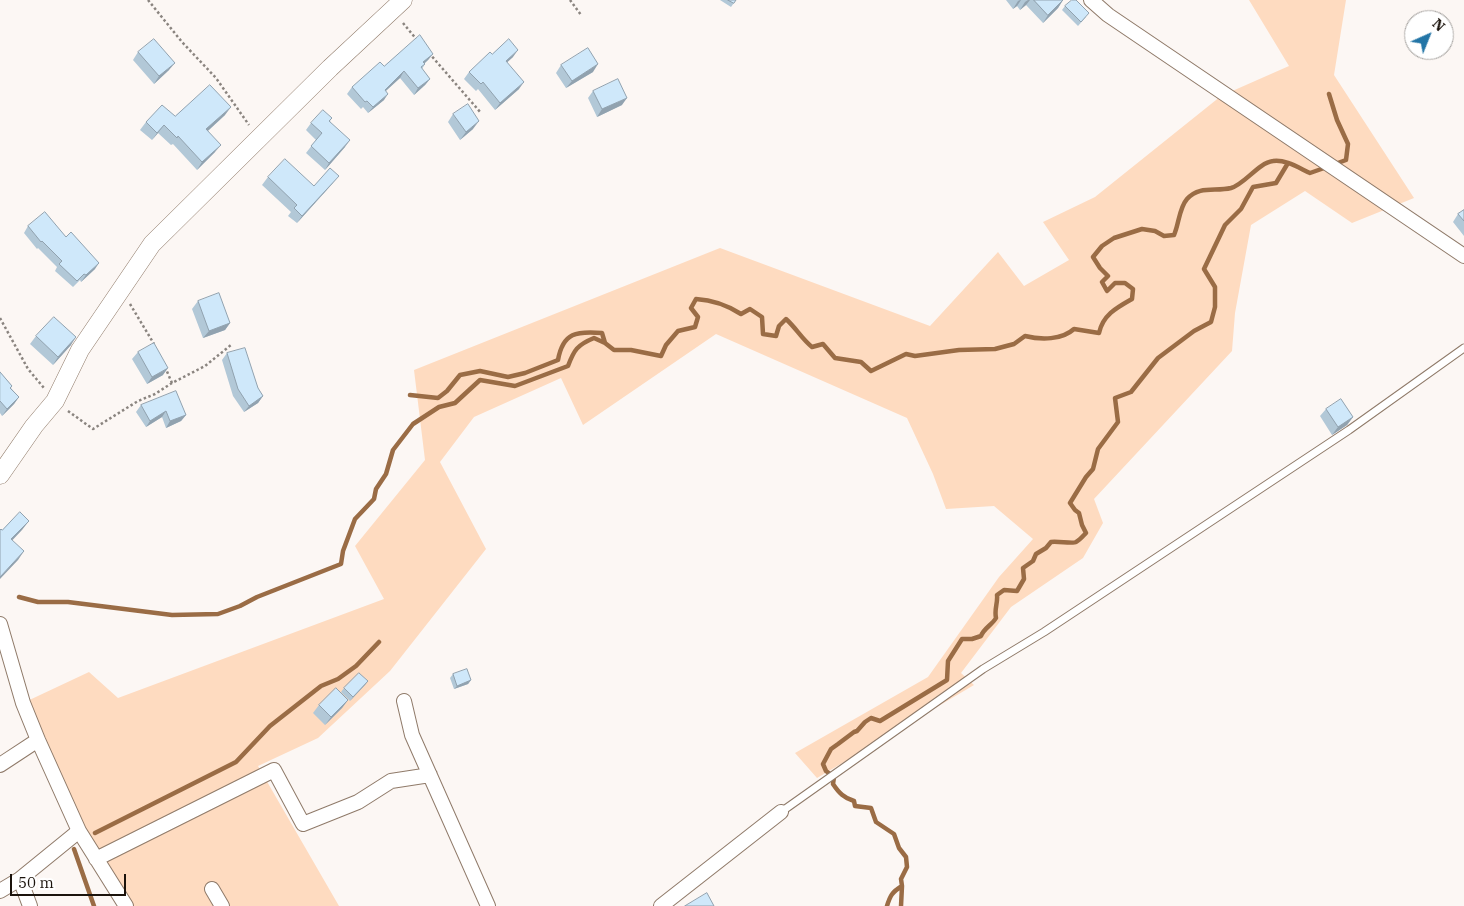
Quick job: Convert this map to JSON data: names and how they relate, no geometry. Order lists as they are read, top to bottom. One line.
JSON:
{"scale_bar":"50 m","north":"top right"}
